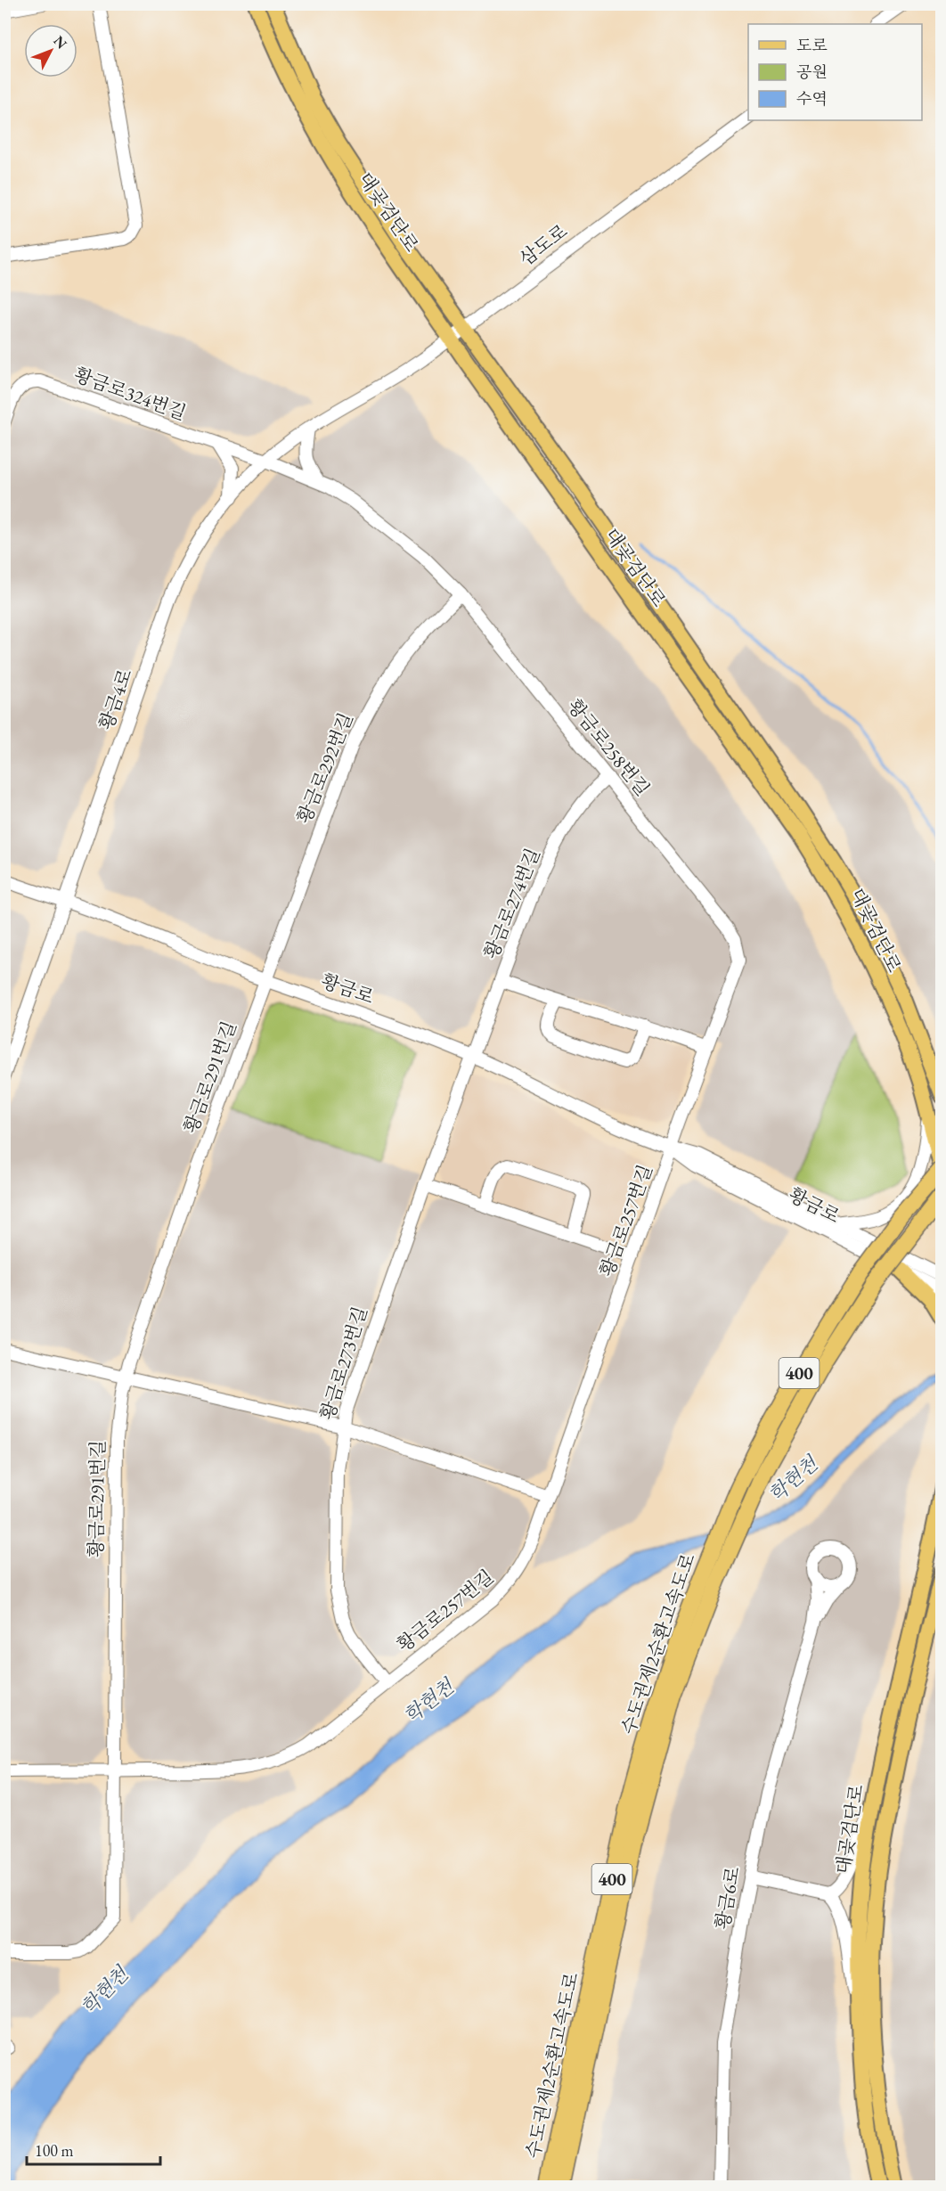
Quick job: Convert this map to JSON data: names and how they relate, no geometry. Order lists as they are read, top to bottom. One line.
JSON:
{"streets":{"highway":["400","수도권제2순환고속도로"],"main road":["대곶검단로"],"street":["삼도로","황금로324번길","황금4로","황금로258번길","황금로292번길","황금로274번길","황금로","황금로291번길","황금로257번길","황금로273번길","황금6로"]},"crossings":[["대곶검단로","삼도로"],["대곶검단로","수도권제2순환고속도로"],["삼도로","황금4로"],["황금로324번길","황금4로"],["황금로324번길","황금로258번길"],["황금4로","황금로258번길"],["황금4로","황금로"],["황금로258번길","황금로292번길"],["황금로258번길","황금로274번길"],["황금로258번길","황금로"],["황금로258번길","황금로257번길"],["황금로292번길","황금로"],["황금로292번길","황금로291번길"],["황금로274번길","황금로"],["황금로274번길","황금로273번길"],["황금로","황금로291번길"],["황금로","황금로257번길"],["황금로","황금로273번길"],["황금로291번길","황금로257번길"],["황금로257번길","황금로273번길"]],"water":["학현천"],"legend":["도로","공원","수역"],"scale_bar":"100 m","north":"top right"}
